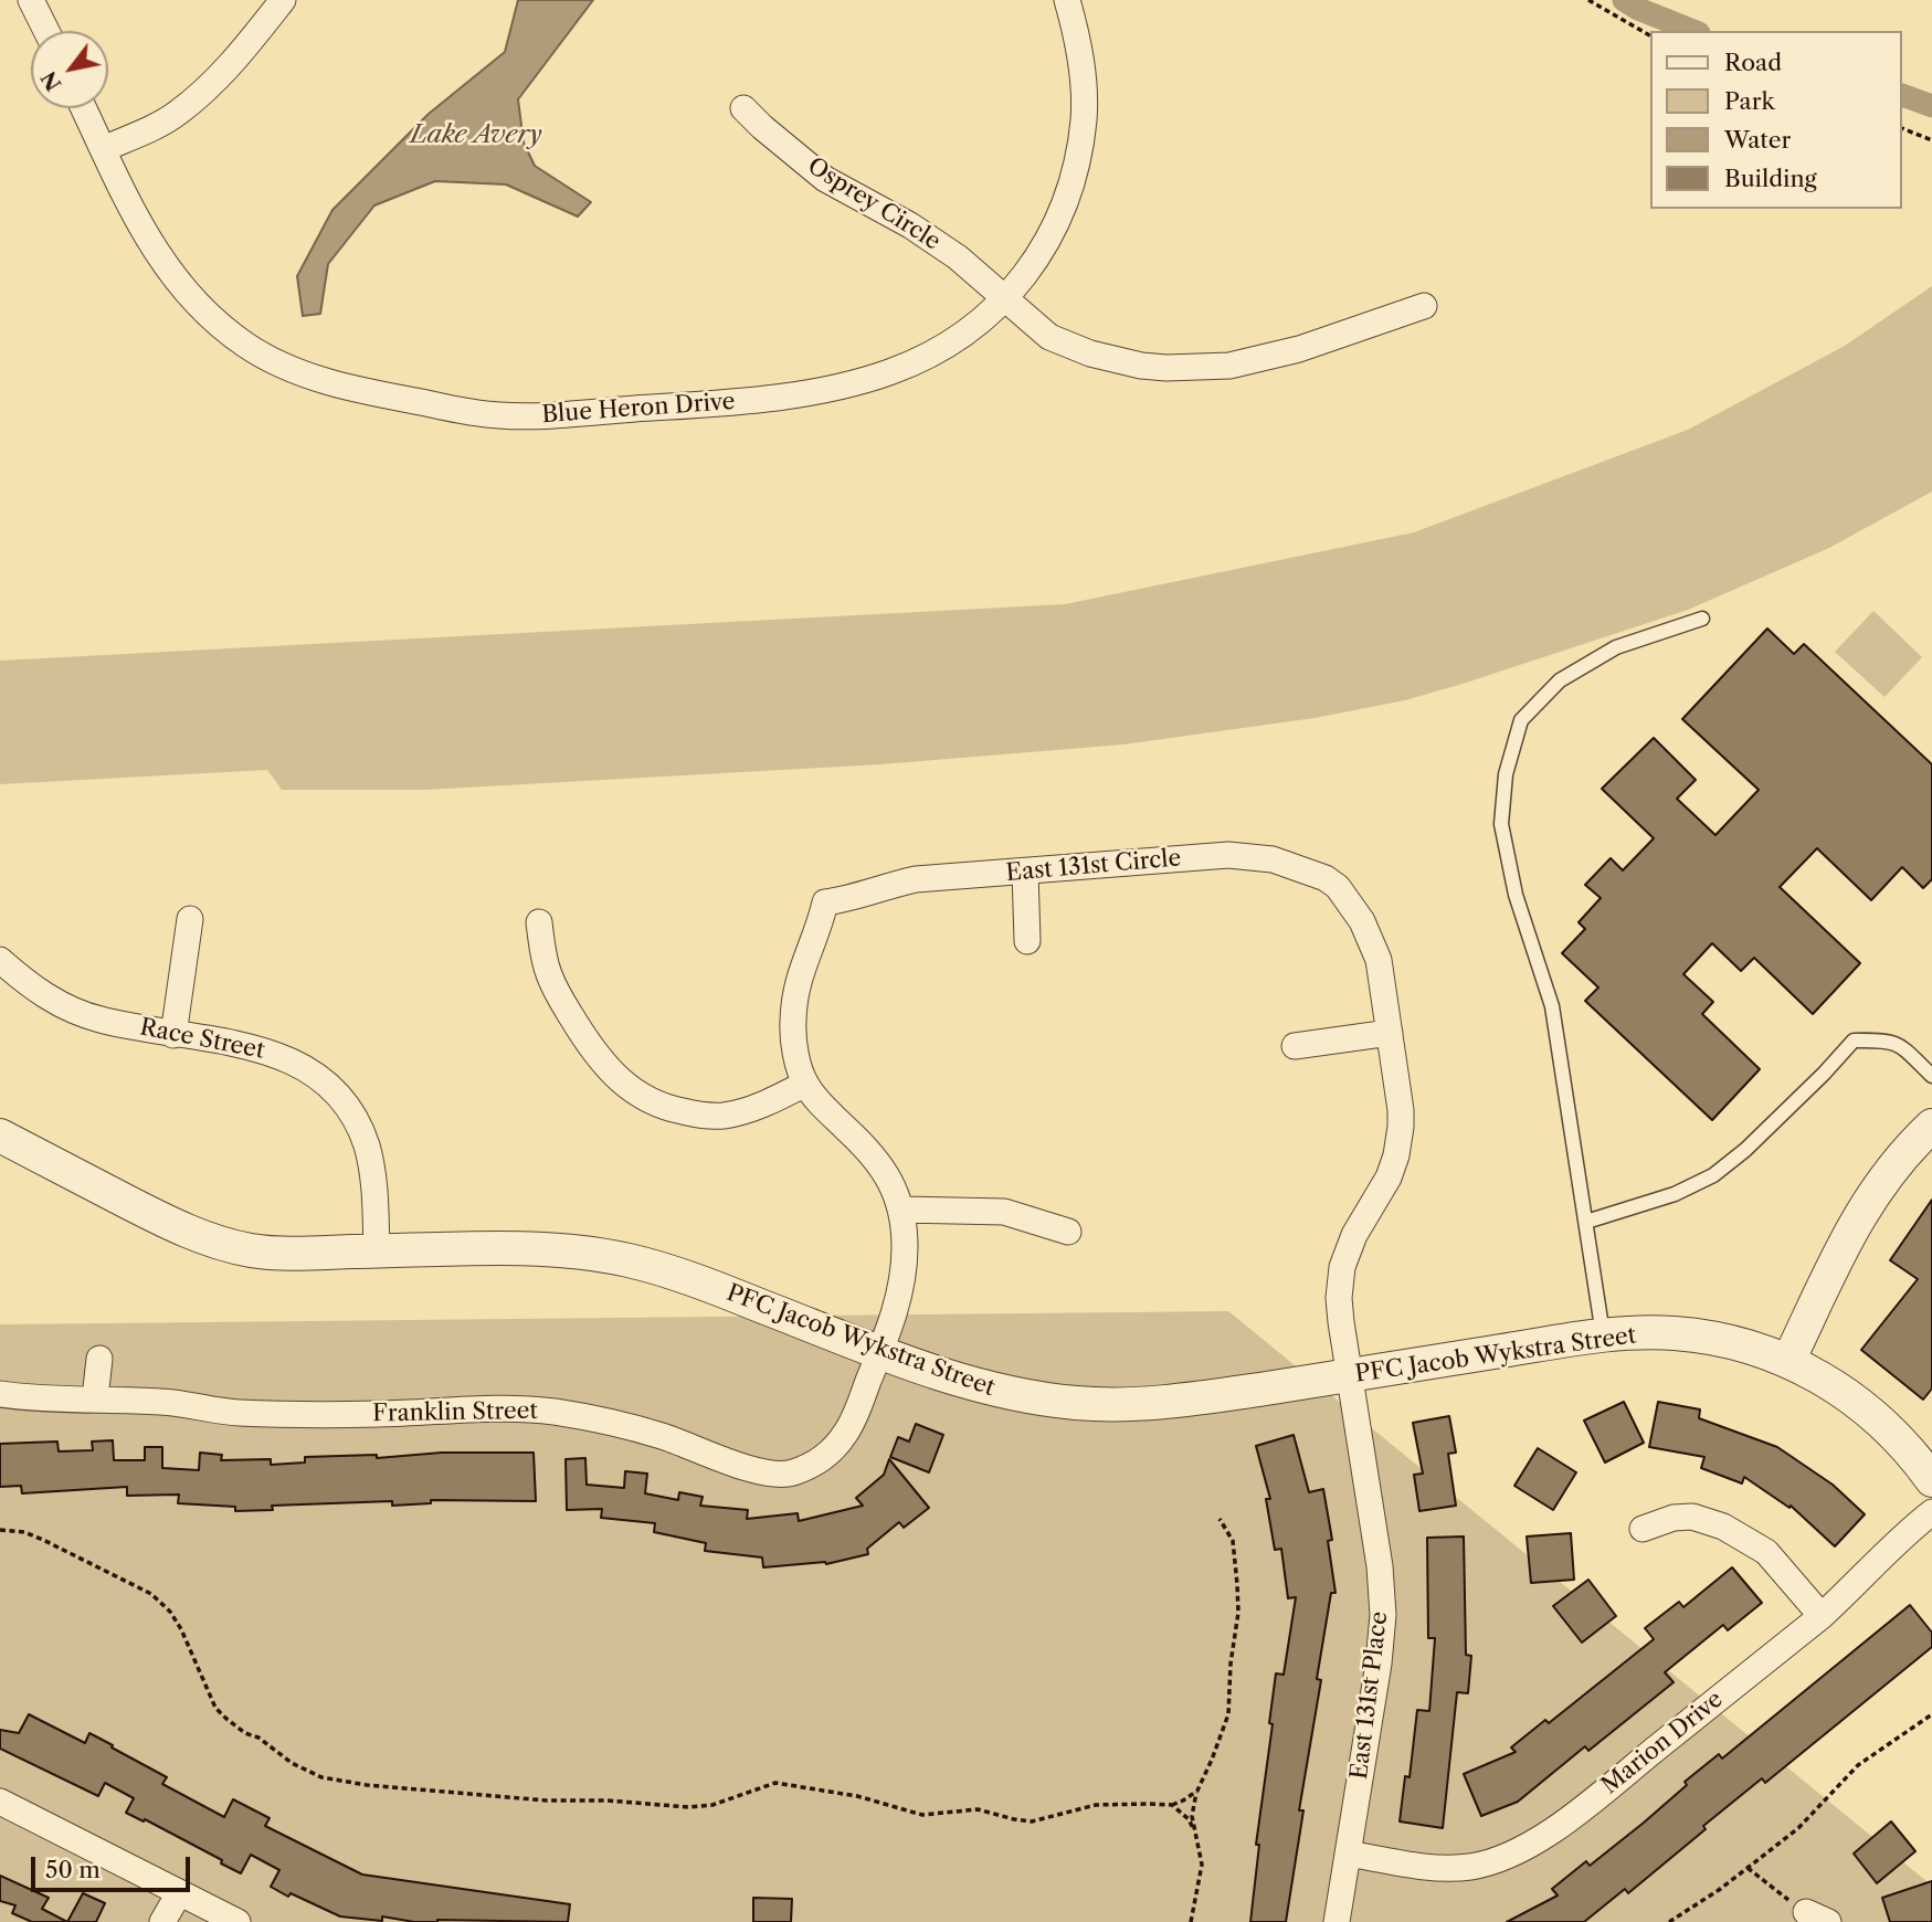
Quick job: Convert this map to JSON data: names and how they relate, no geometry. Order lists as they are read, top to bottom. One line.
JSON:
{"streets":{"street":["Osprey Circle","Blue Heron Drive","East 131st Circle","Race Street","PFC Jacob Wykstra Street","Franklin Street","East 131st Place","Marion Drive"]},"crossings":[["Osprey Circle","Blue Heron Drive"],["East 131st Circle","PFC Jacob Wykstra Street"],["East 131st Circle","Franklin Street"],["East 131st Circle","East 131st Place"],["Race Street","PFC Jacob Wykstra Street"],["PFC Jacob Wykstra Street","Franklin Street"],["PFC Jacob Wykstra Street","East 131st Place"],["East 131st Place","Marion Drive"]],"water":["Lake Avery"],"legend":["Road","Park","Water","Building"],"scale_bar":"50 m","north":"bottom left"}
